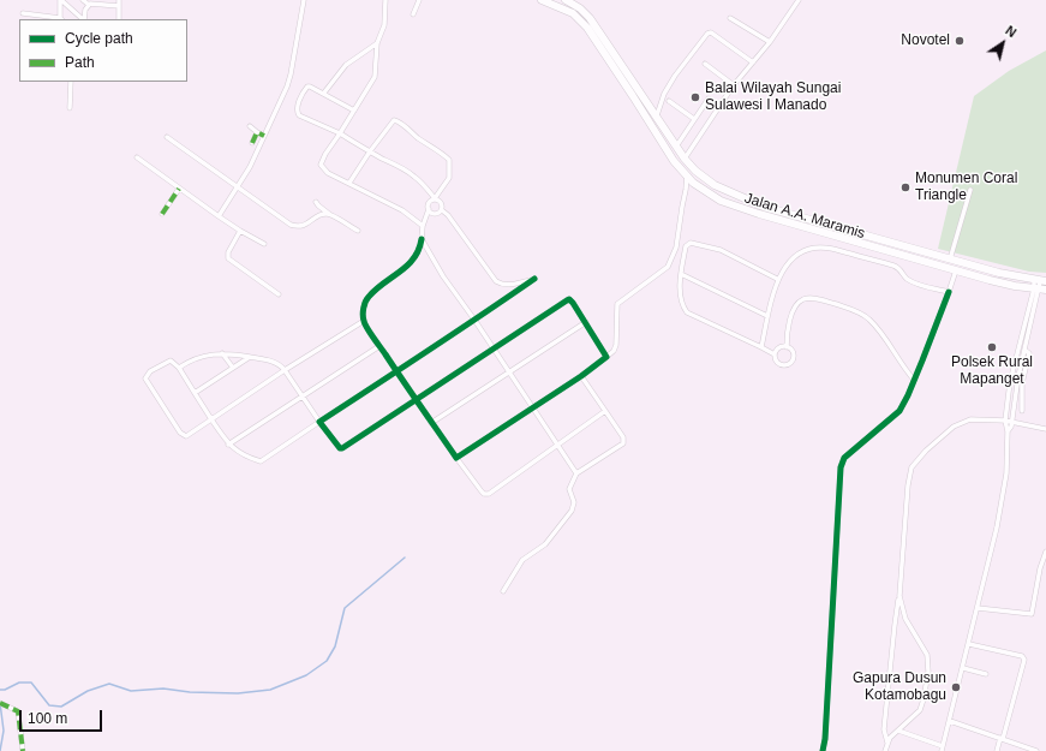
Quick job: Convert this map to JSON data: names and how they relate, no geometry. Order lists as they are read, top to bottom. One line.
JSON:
{"streets":{"highway":["Jalan A.A. Maramis"]},"places":["Novotel","Balai Wilayah Sungai Sulawesi I Manado","Monumen Coral Triangle","Polsek Rural Mapanget","Gapura Dusun Kotamobagu"],"legend":["Cycle path","Path"],"scale_bar":"100 m","north":"top right"}
